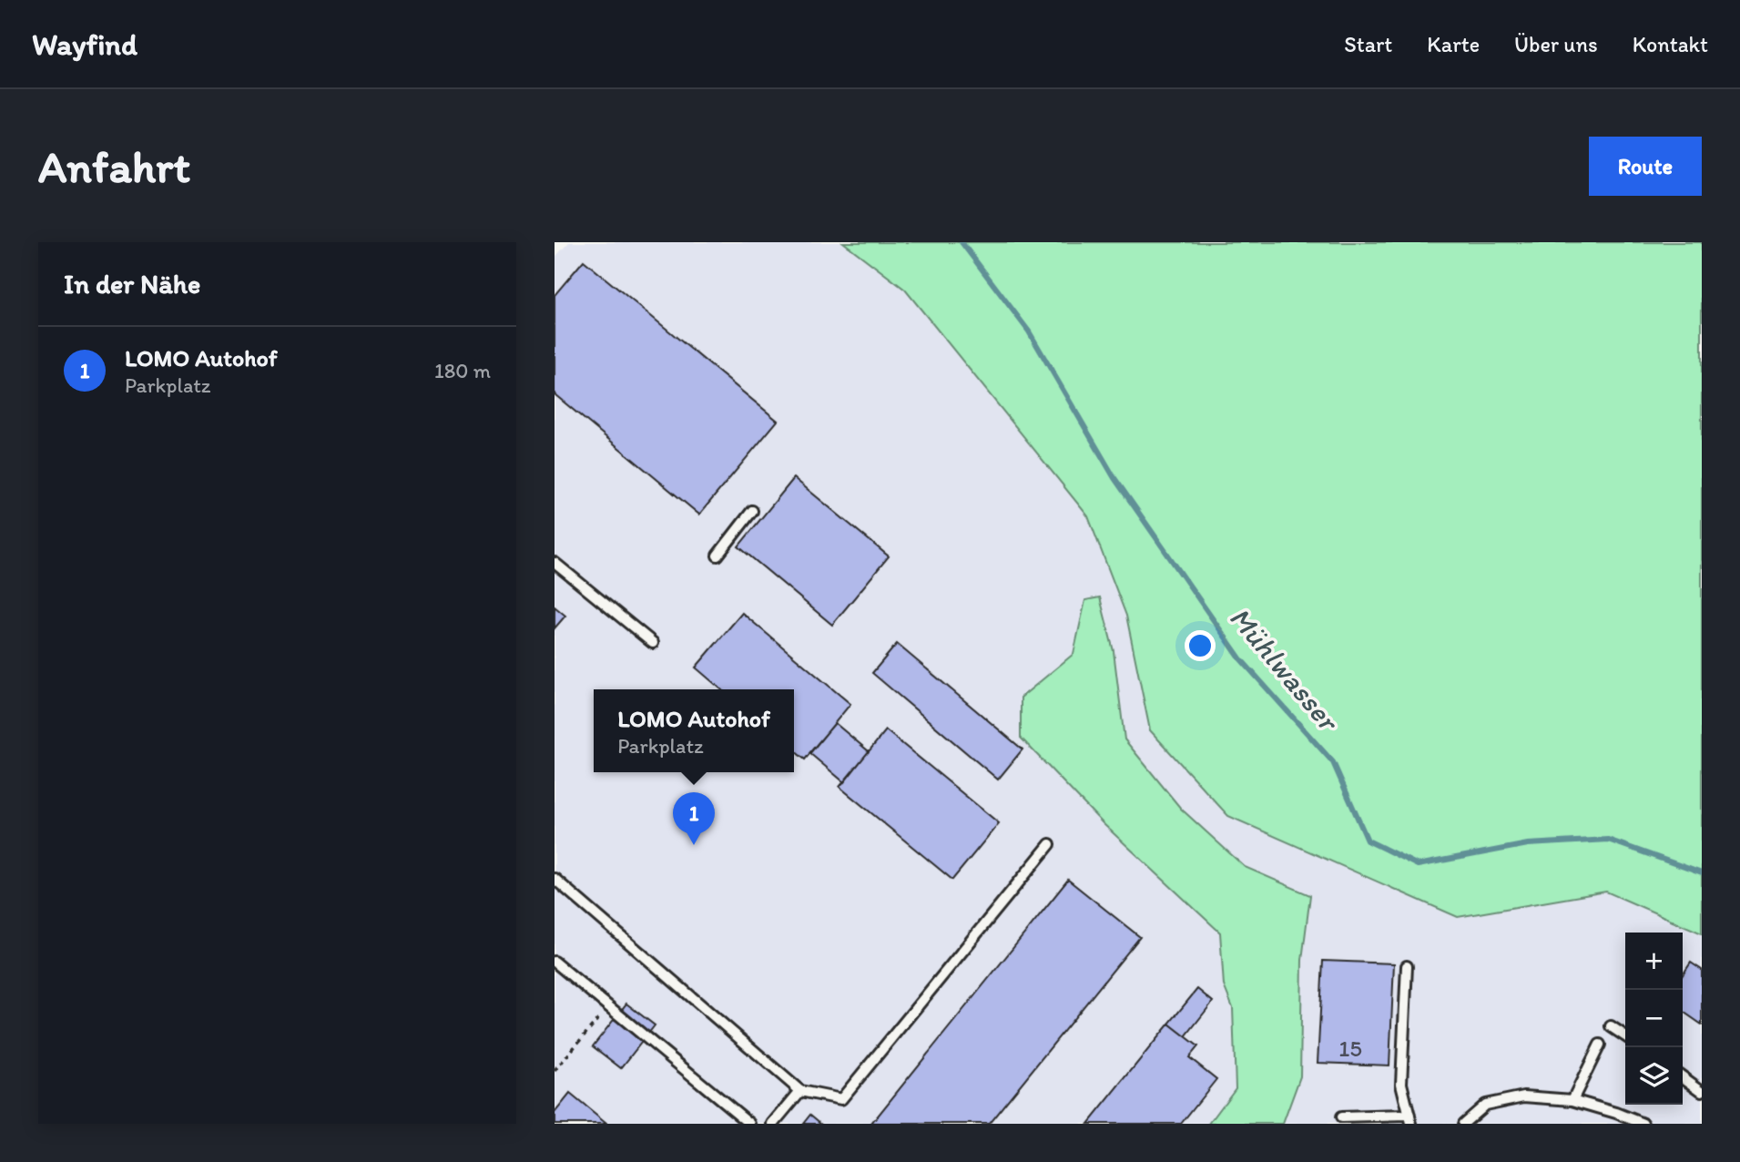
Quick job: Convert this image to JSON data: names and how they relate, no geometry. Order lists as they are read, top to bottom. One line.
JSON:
{"water":["Mühlwasser"],"house_numbers":["15"],"page":{"header":"Wayfind","nav":["Start","Karte","Über uns","Kontakt"],"buttons":"Route","title":"Anfahrt","heading":"In der Nähe","list":[{"mark":"1","name":"LOMO Autohof","note":"Parkplatz","value":"180 m"}],"popup":["LOMO Autohof","Parkplatz"],"pins":"1","map_buttons":["+","−"]}}
